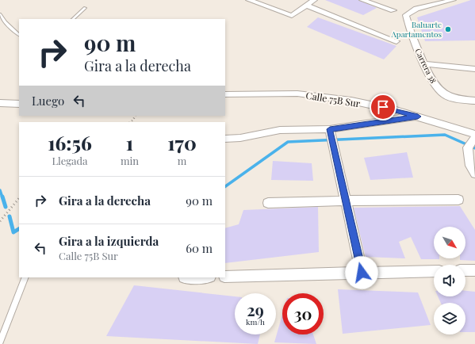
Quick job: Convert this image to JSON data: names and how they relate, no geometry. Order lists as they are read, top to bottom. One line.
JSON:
{"streets":{"street":["Carrera 38","Calle 75B Sur"]},"places":["Baluarte Apartamentos"],"north":"bottom right","page":{"turn":["90 m","Gira a la derecha"],"then":"Luego","eta":["16:56","Llegada","1","min","170","m"],"list":[{"name":"Gira a la derecha","value":"90 m"},{"name":"Gira a la izquierda","note":"Calle 75B Sur","value":"60 m"}],"speed":"29 km/h","limit":"30"}}
